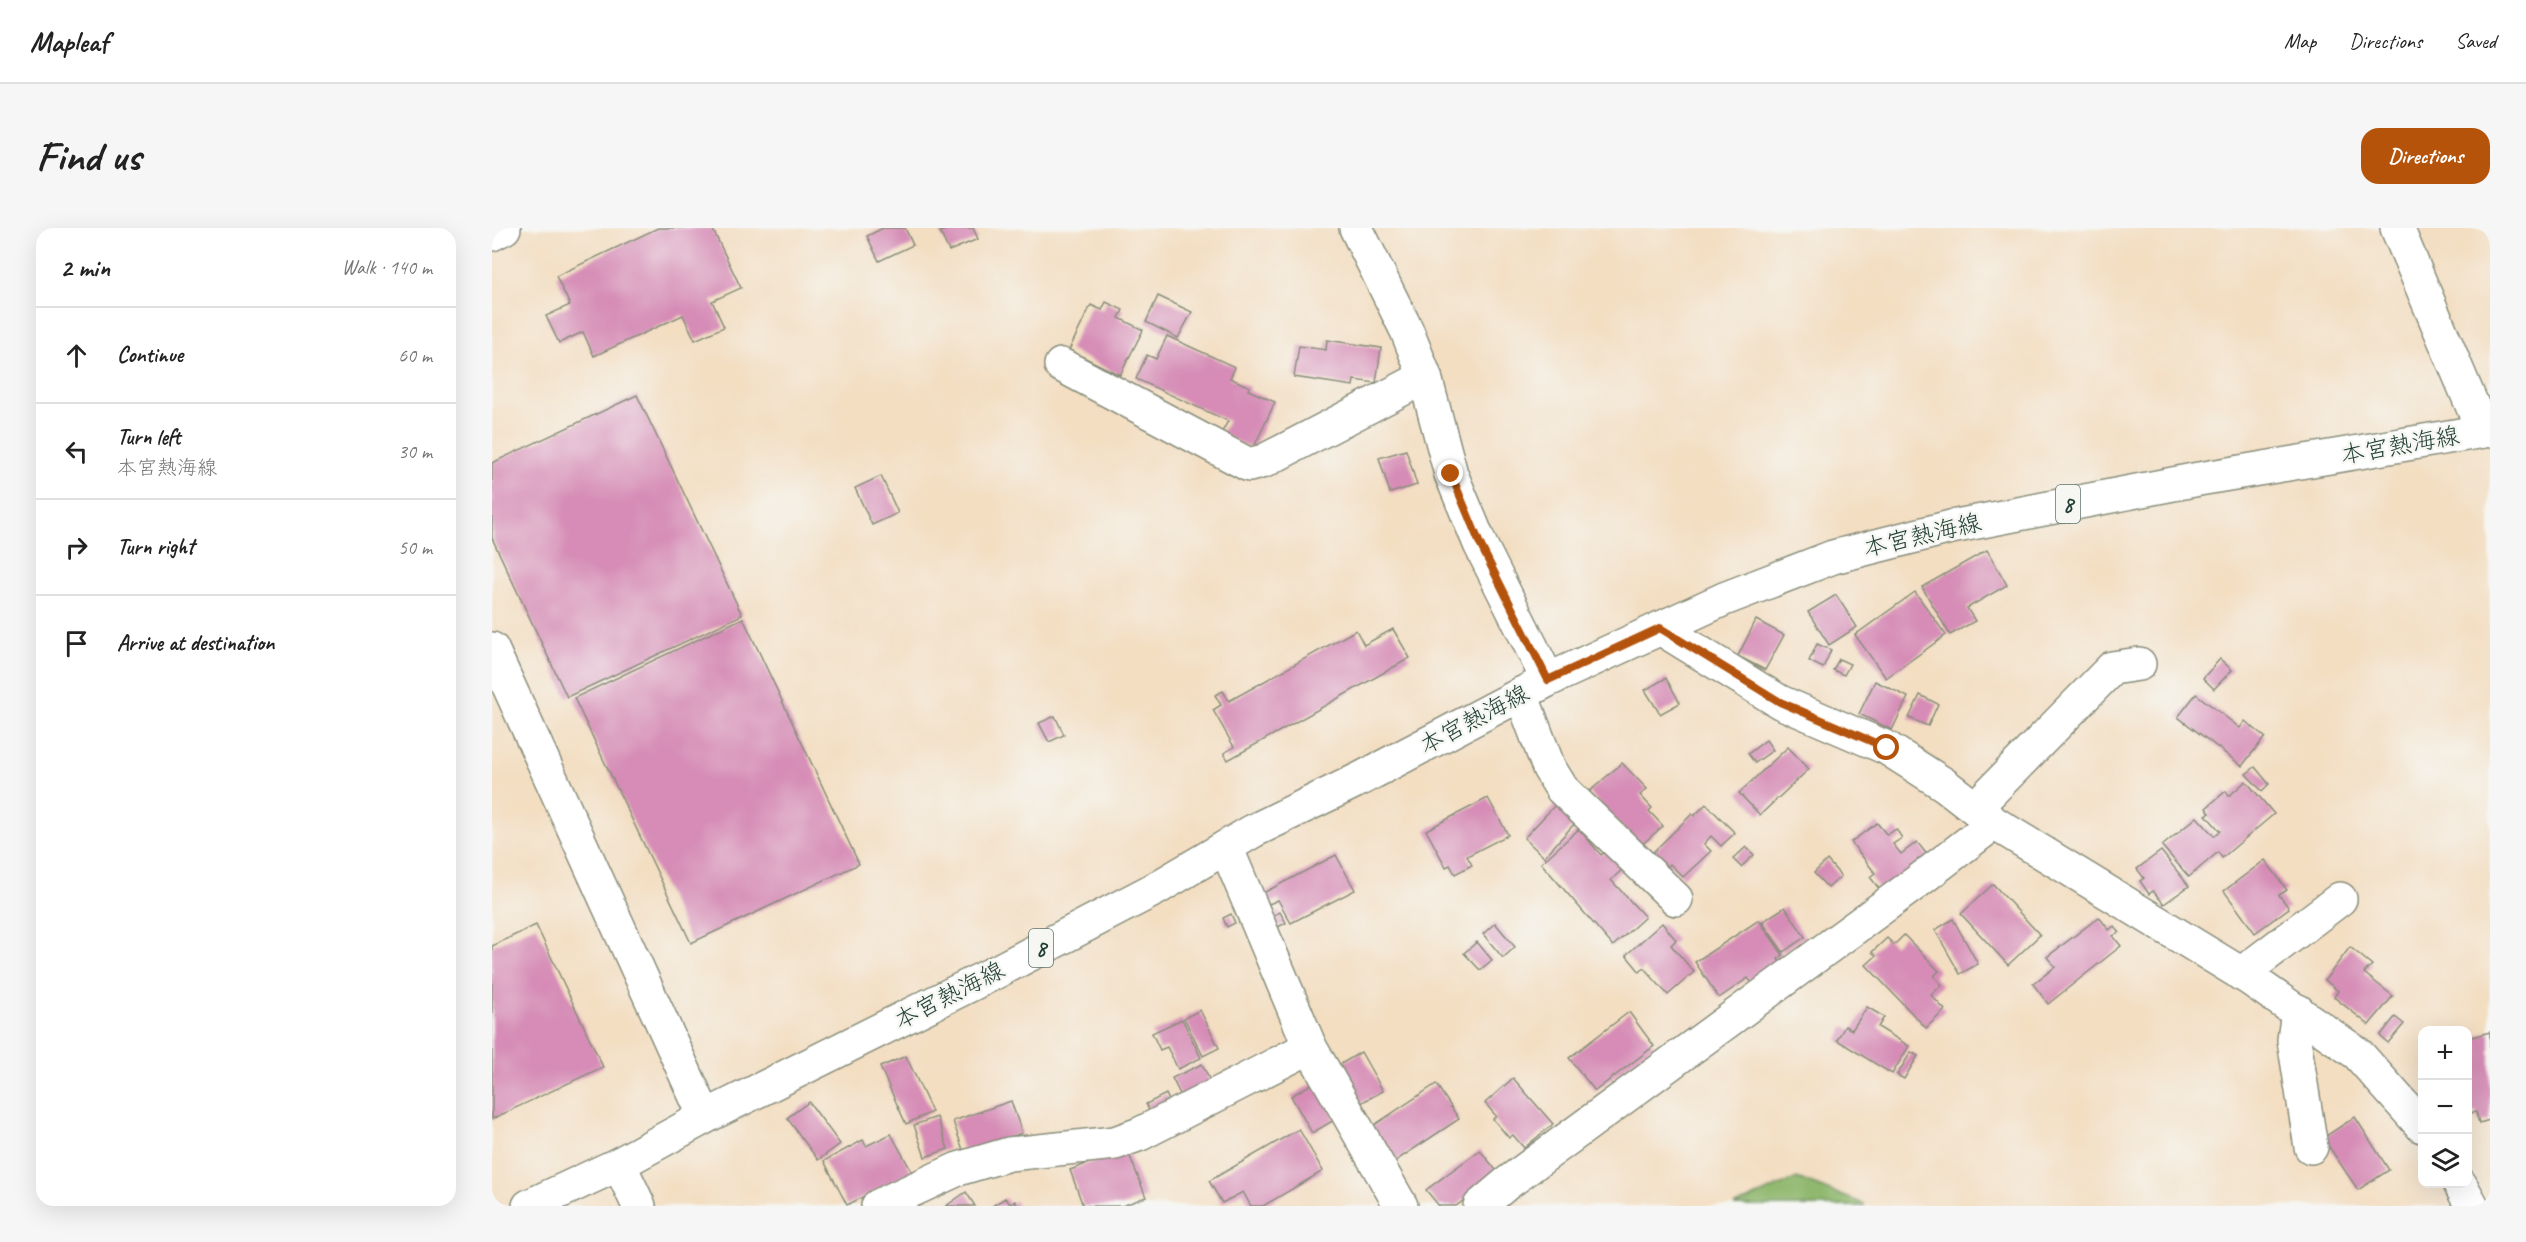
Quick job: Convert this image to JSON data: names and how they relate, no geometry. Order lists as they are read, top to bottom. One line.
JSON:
{"streets":{"street":["本宮熱海線","8"]},"page":{"header":"Mapleaf","nav":["Map","Directions","Saved"],"buttons":"Directions","title":"Find us","heading":["2 min","Walk · 140 m"],"list":[["Continue","60 m"],["Turn left","本宮熱海線","30 m"],["Turn right","50 m"],"Arrive at destination"],"map_buttons":["+","−"]}}
